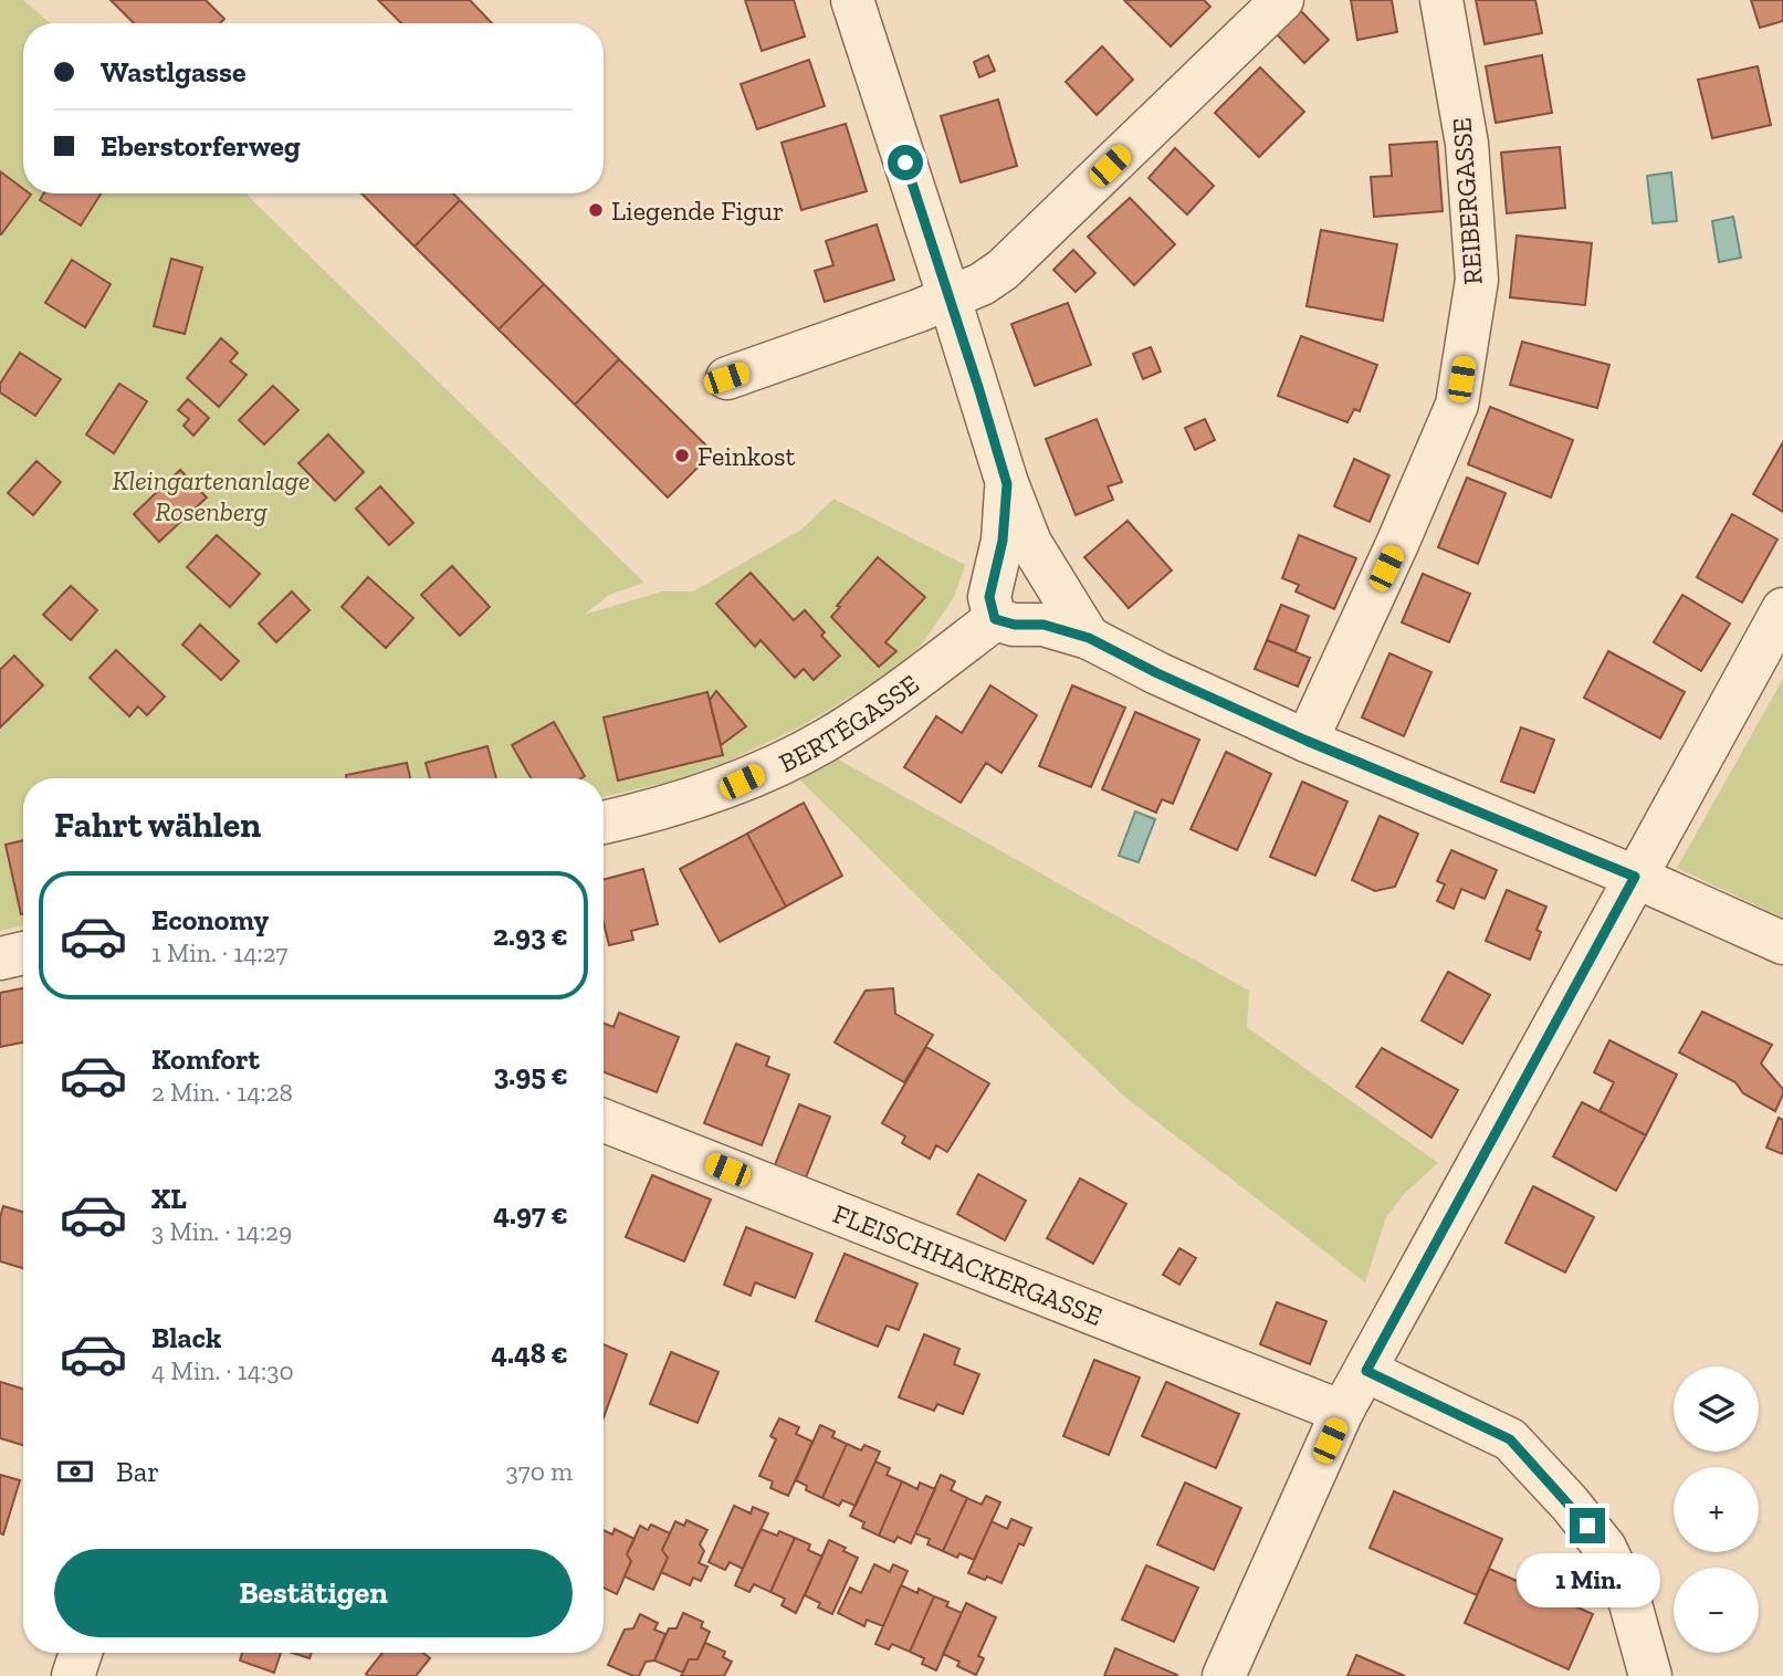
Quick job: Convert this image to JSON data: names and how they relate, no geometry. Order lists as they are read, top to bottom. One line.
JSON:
{"streets":{"street":["REIBERGASSE","BERTÉGASSE","FLEISCHHACKERGASSE"]},"parks":["Kleingartenanlage Rosenberg"],"places":["Liegende Figur","Feinkost"],"page":{"banner":["Wastlgasse","Eberstorferweg"],"heading":"Fahrt wählen","list":[{"name":"Economy","note":"1 Min. · 14:27","value":"2.93 €"},{"name":"Komfort","note":"2 Min. · 14:28","value":"3.95 €"},{"name":"XL","note":"3 Min. · 14:29","value":"4.97 €"},{"name":"Black","note":"4 Min. · 14:30","value":"4.48 €"}],"map_buttons":["+","−"],"pay":["Bar","370 m"],"buttons":"Bestätigen","bubble":"1 Min."}}
